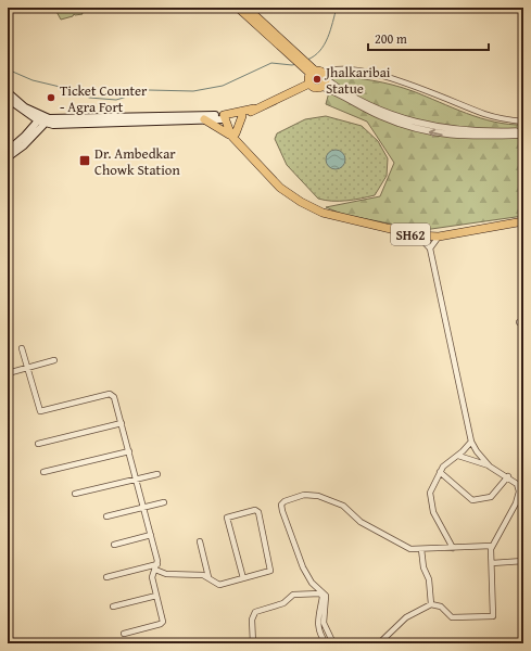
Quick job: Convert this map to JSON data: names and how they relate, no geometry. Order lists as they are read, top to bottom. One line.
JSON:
{"streets":{"main road":["SH62"]},"places":{"other":["Jhalkaribai Statue","Ticket Counter - Agra Fort"],"transit":["Dr. Ambedkar Chowk Station"]},"scale_bar":"200 m"}
